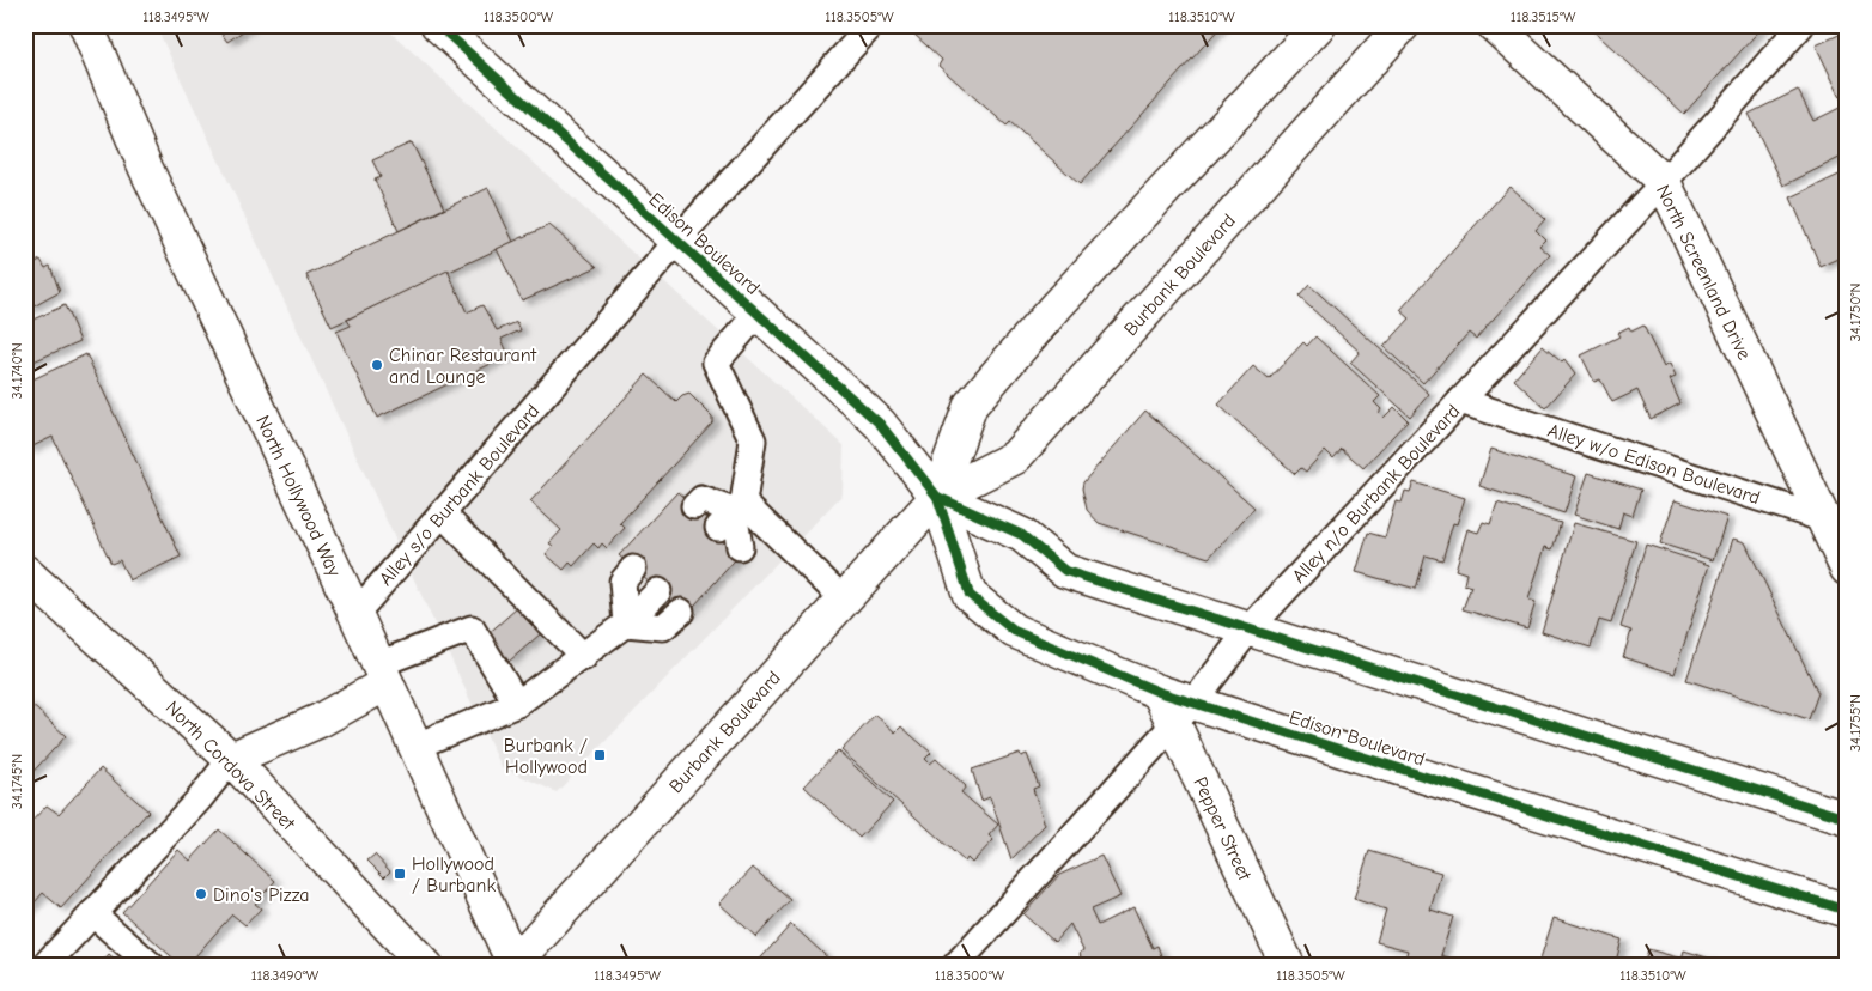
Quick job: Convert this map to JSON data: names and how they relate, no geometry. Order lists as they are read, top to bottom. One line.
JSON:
{"streets":{"main road":["Edison Boulevard","North Screenland Drive","Burbank Boulevard","North Hollywood Way","North Cordova Street","Pepper Street"],"lane":["Alley w/o Edison Boulevard","Alley n/o Burbank Boulevard","Alley s/o Burbank Boulevard"]},"crossings":[["Edison Boulevard","Burbank Boulevard"],["Edison Boulevard","Alley n/o Burbank Boulevard"],["Edison Boulevard","Alley s/o Burbank Boulevard"],["Edison Boulevard","Pepper Street"],["North Screenland Drive","Alley w/o Edison Boulevard"],["North Screenland Drive","Alley n/o Burbank Boulevard"],["Burbank Boulevard","North Hollywood Way"],["Alley w/o Edison Boulevard","Alley n/o Burbank Boulevard"],["Alley n/o Burbank Boulevard","Pepper Street"],["Alley s/o Burbank Boulevard","North Hollywood Way"]],"places":{"other":["Chinar Restaurant and Lounge","Dino's Pizza"],"transit":["Burbank / Hollywood","Hollywood / Burbank"]},"coordinates":["118.3495°W","118.3500°W","118.3505°W","118.3510°W","118.3515°W","34.1750°N","34.1740°N","34.1755°N","34.1745°N","118.3490°W"]}
